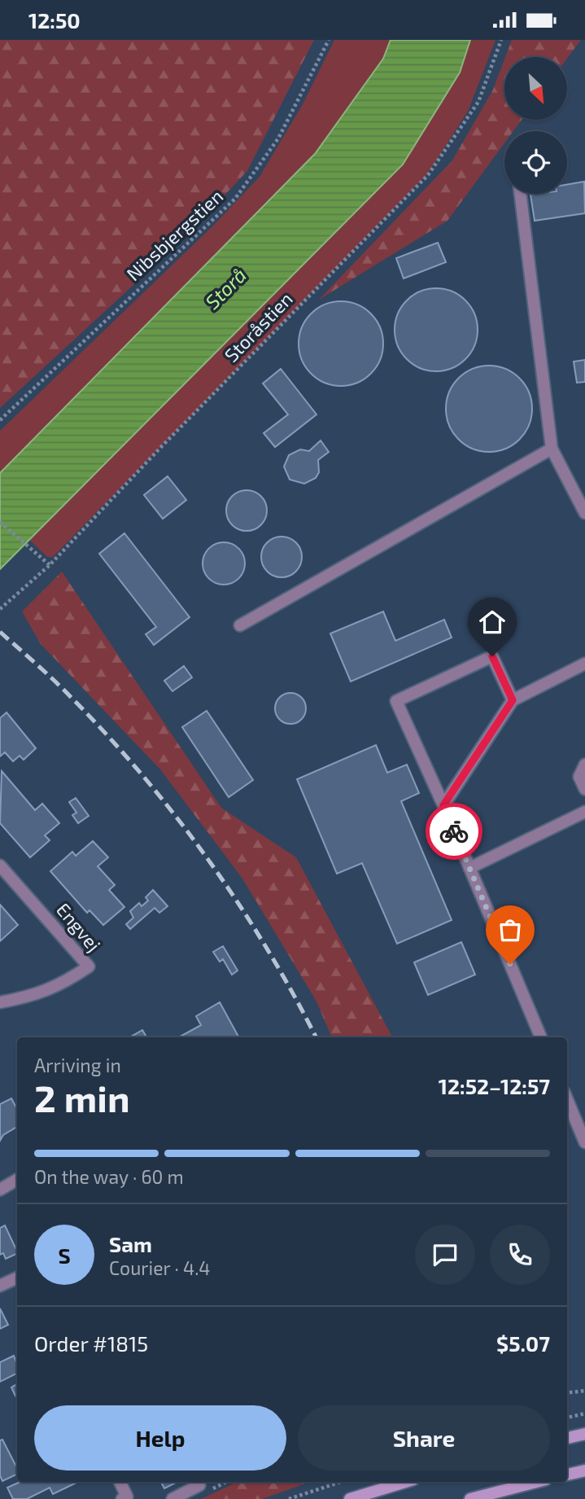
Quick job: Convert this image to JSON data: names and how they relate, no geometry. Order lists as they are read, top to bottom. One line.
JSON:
{"streets":{"street":["Engvej"],"path":["Nibsbjergstien","Storåstien"]},"water":["Storå"],"north":"bottom right","page":{"status":"12:50","heading":["2 min","Arriving in","12:52–12:57"],"panel":["Sam","Courier · 4.4","Order #1815","$5.07"],"bar":"On the way · 60 m","round":"S","buttons":["Help","Share"]}}
